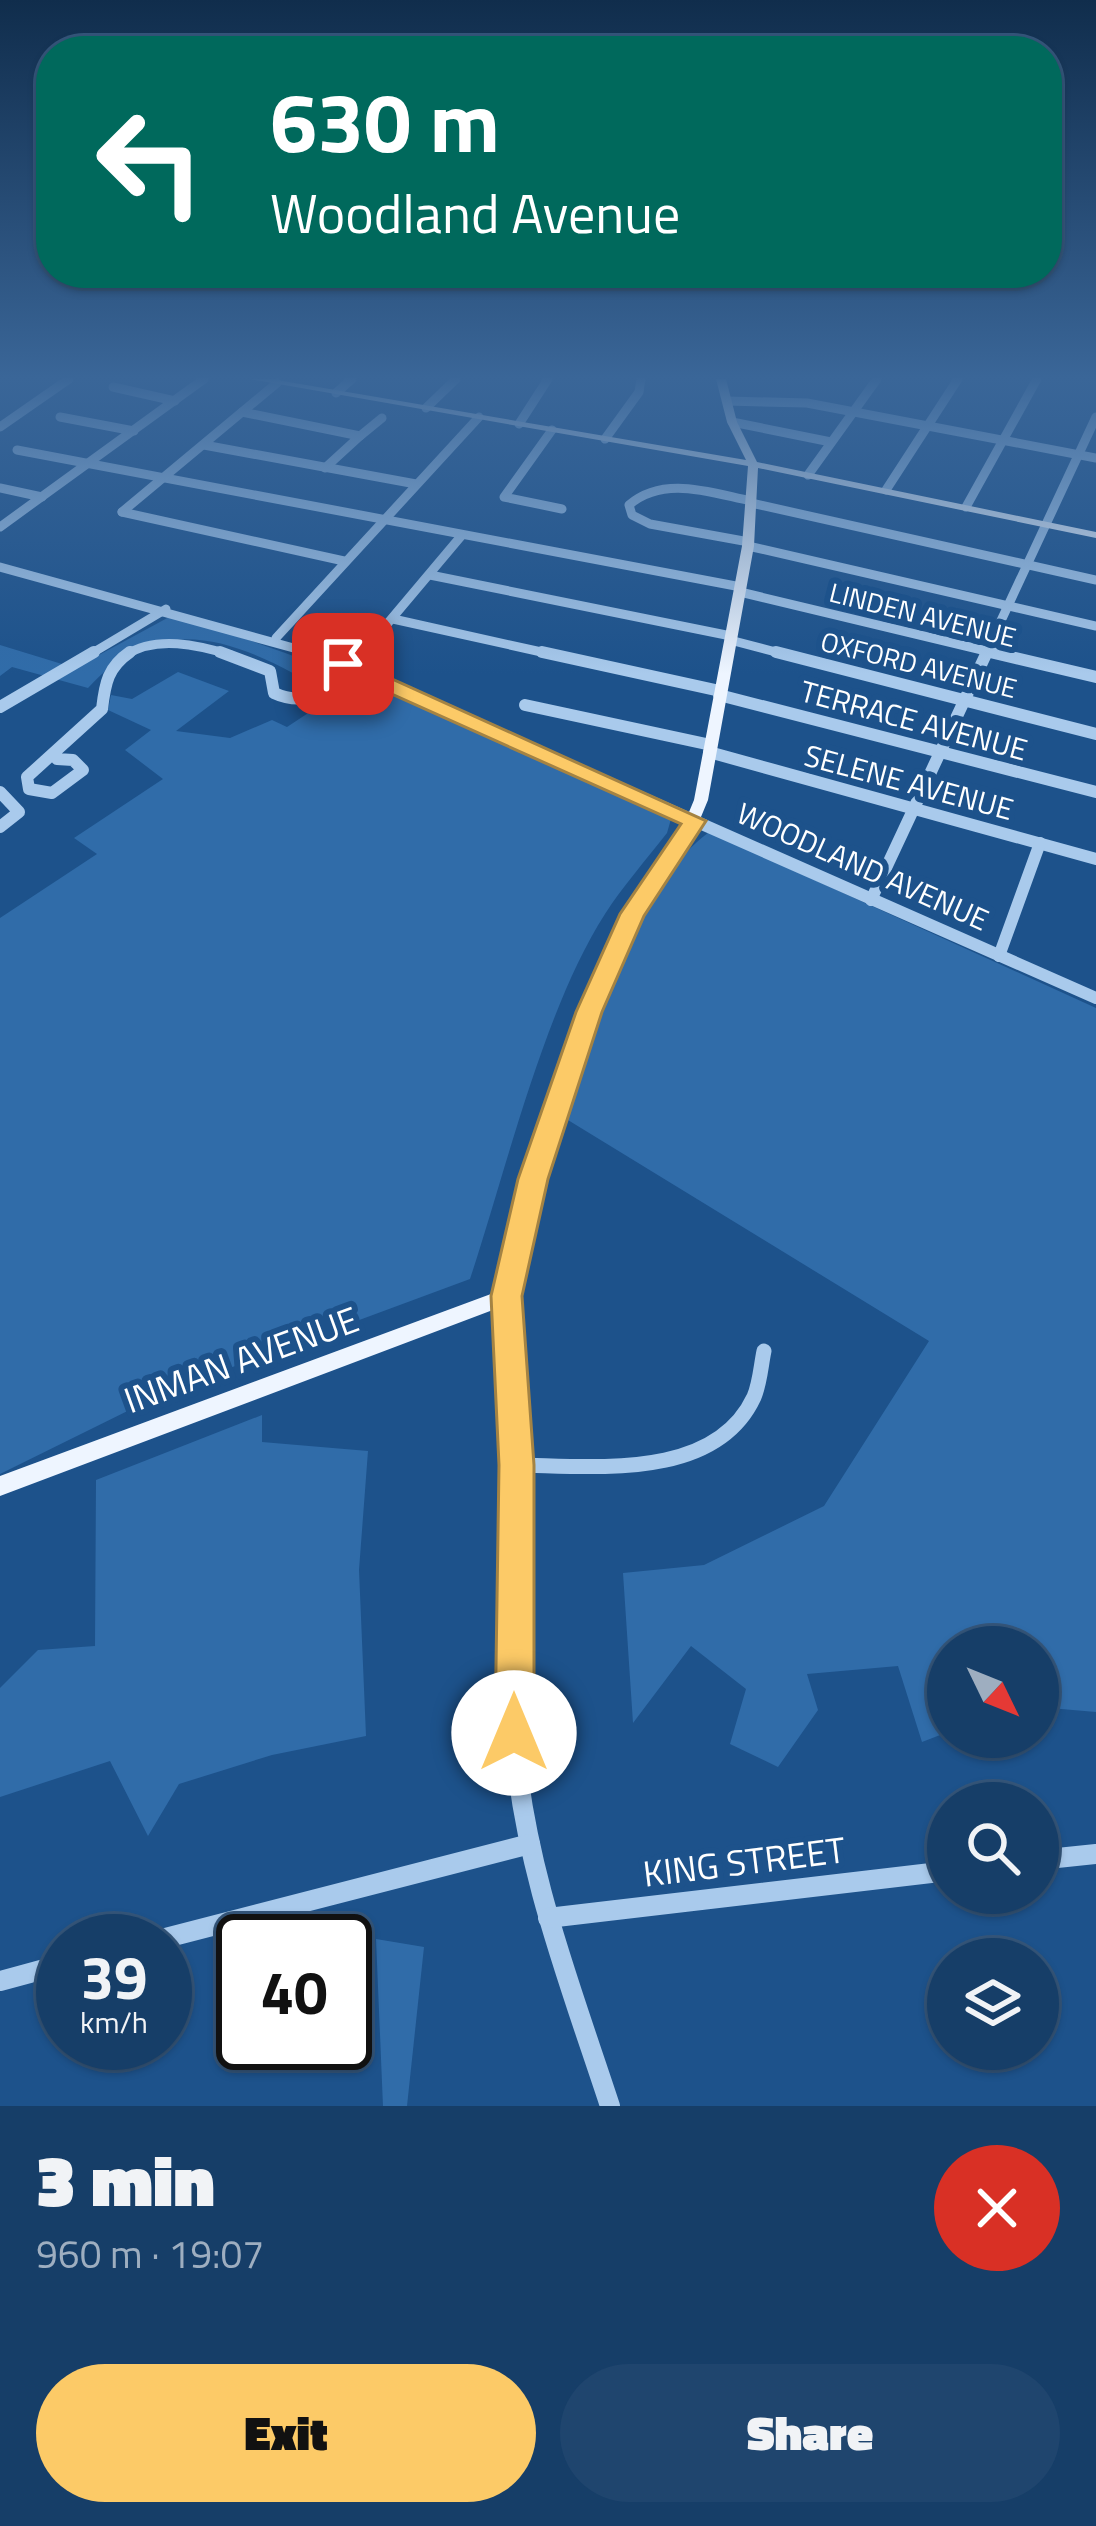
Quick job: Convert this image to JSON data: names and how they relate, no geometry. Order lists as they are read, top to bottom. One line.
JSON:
{"streets":{"main road":["INMAN AVENUE"],"street":["LINDEN AVENUE","OXFORD AVENUE","TERRACE AVENUE","SELENE AVENUE","WOODLAND AVENUE","KING STREET"]},"north":"bottom right","page":{"turn":["630 m","Woodland Avenue"],"speed":"39 km/h","limit":"40","heading":["3 min","960 m · 19:07"],"buttons":["Exit","Share"]}}
